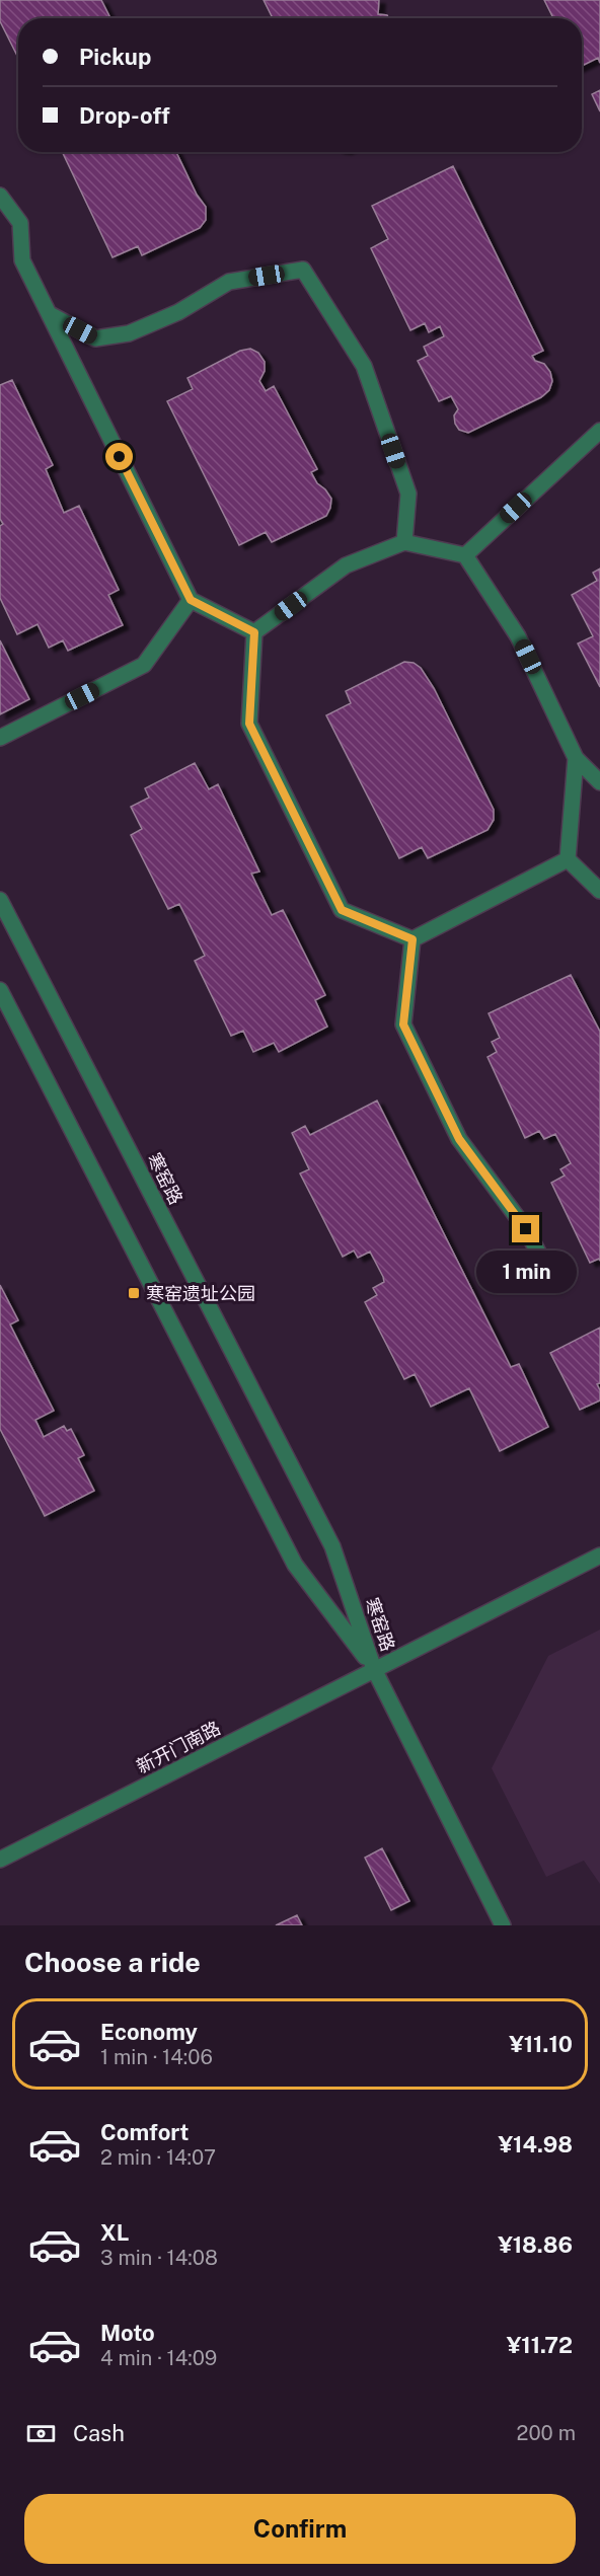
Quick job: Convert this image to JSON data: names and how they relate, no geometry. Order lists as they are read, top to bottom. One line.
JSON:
{"streets":{"street":["寒窑路","新开门南路"]},"crossings":[["寒窑路","新开门南路"]],"places":{"transit":["寒窑遗址公园"]},"page":{"banner":["Pickup","Drop-off"],"bubble":"1 min","heading":"Choose a ride","list":[{"name":"Economy","note":"1 min · 14:06","value":"¥11.10"},{"name":"Comfort","note":"2 min · 14:07","value":"¥14.98"},{"name":"XL","note":"3 min · 14:08","value":"¥18.86"},{"name":"Moto","note":"4 min · 14:09","value":"¥11.72"}],"pay":["Cash","200 m"],"buttons":"Confirm"}}
